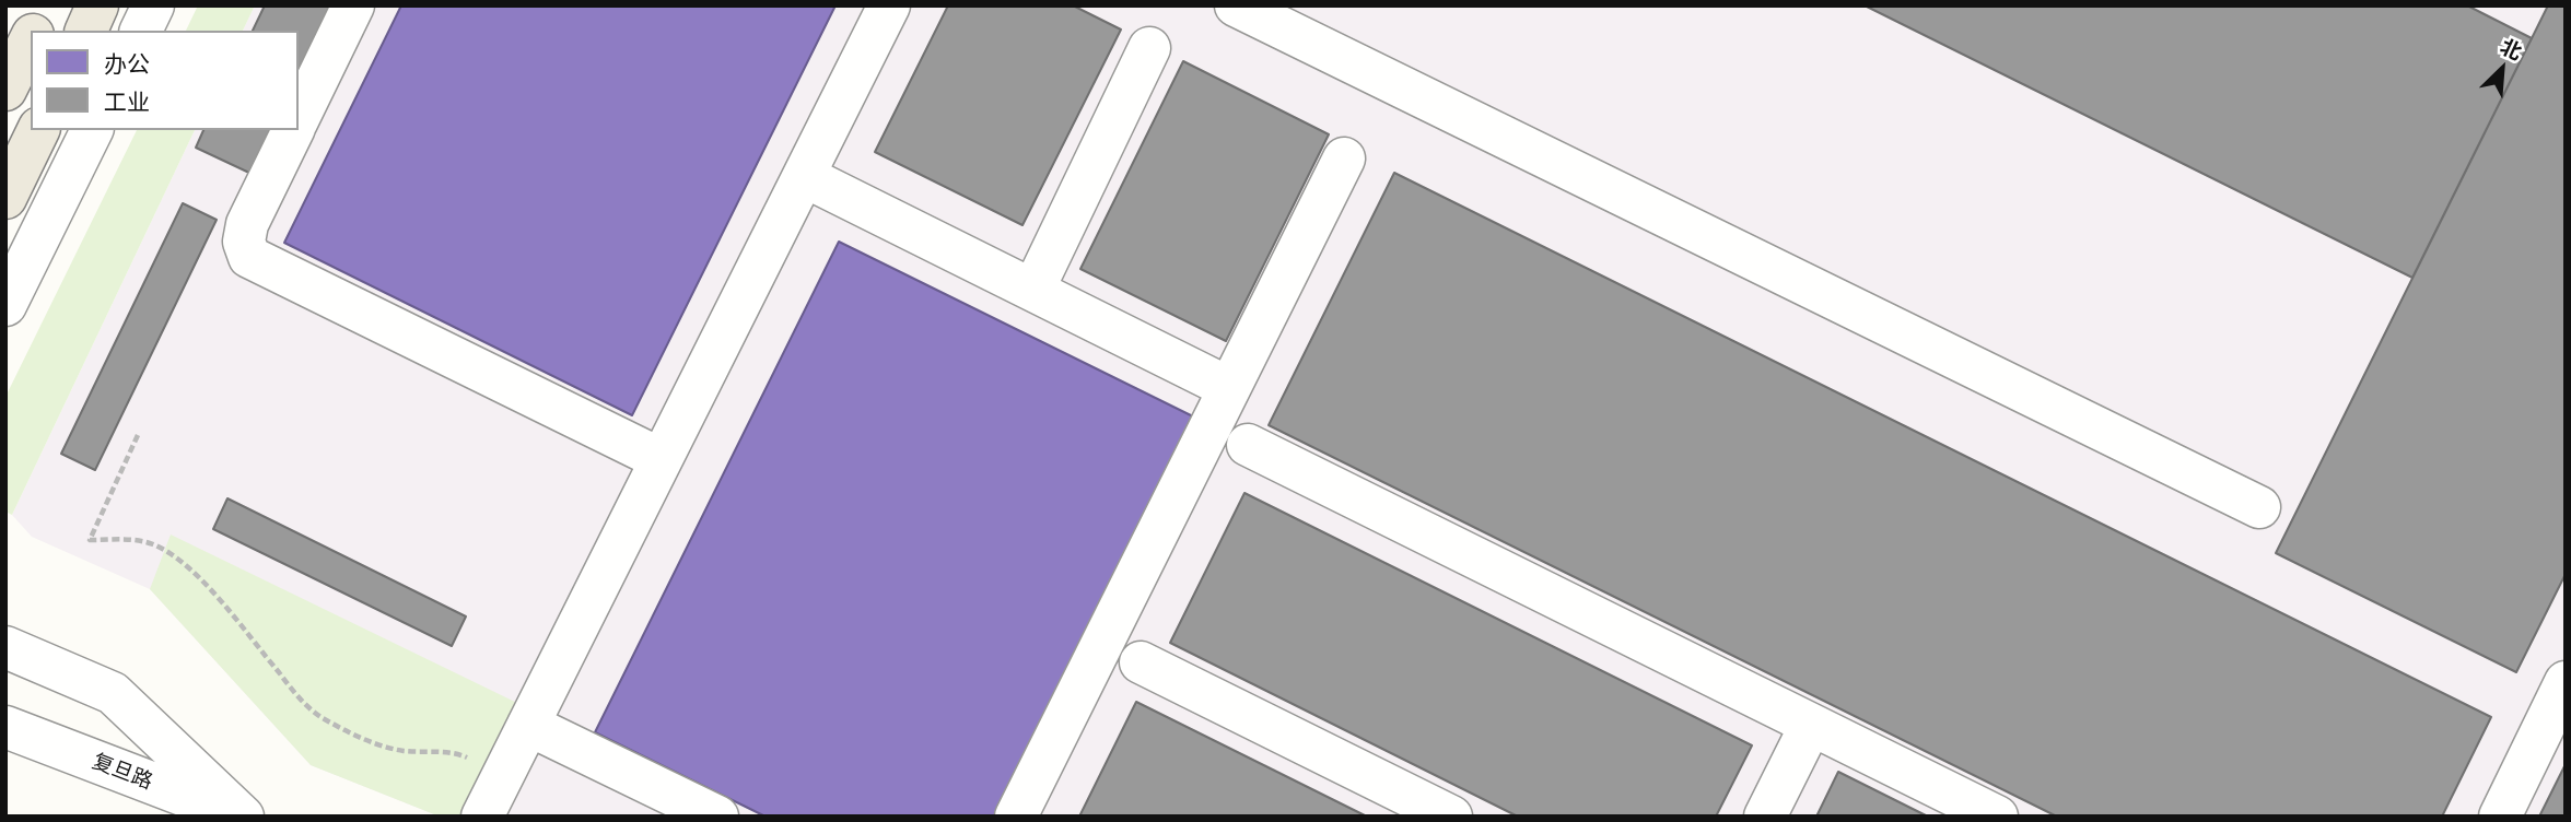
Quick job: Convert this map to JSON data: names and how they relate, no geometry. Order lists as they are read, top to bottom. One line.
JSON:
{"streets":{"street":["复旦路"]},"legend":["办公","工业"],"north":"top right"}
